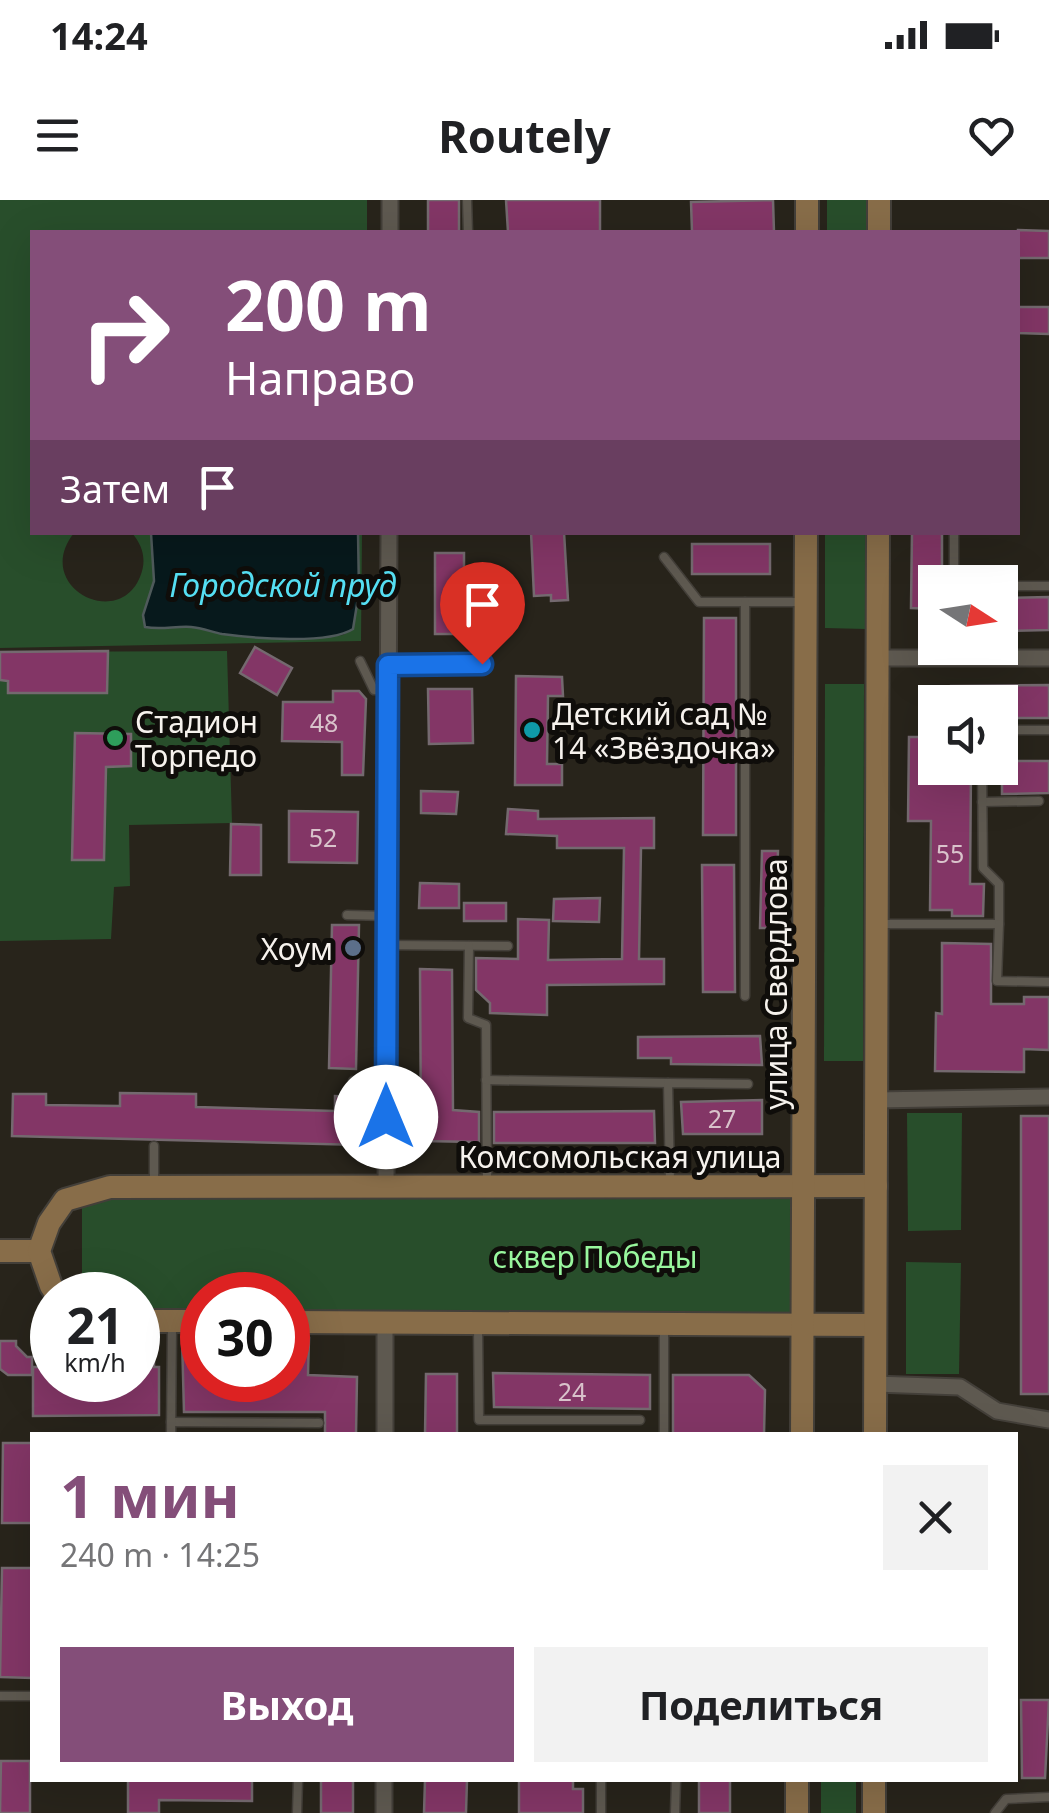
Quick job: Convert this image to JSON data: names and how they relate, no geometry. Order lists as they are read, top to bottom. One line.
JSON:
{"streets":{"main road":["улица Свердлова","Комсомольская улица"]},"crossings":[["улица Свердлова","Комсомольская улица"]],"water":["Городской пруд"],"parks":["сквер Победы"],"places":["Детский сад № 14 «Звёздочка»","Стадион Торпедо","Хоум"],"house_numbers":["48","52","55","27","24"],"north":"right","page":{"status":"14:24","header":"Routely","turn":["200 m","Направо"],"then":"Затем","speed":"21 km/h","limit":"30","heading":["1 мин","240 m · 14:25"],"buttons":["Выход","Поделиться"]}}
